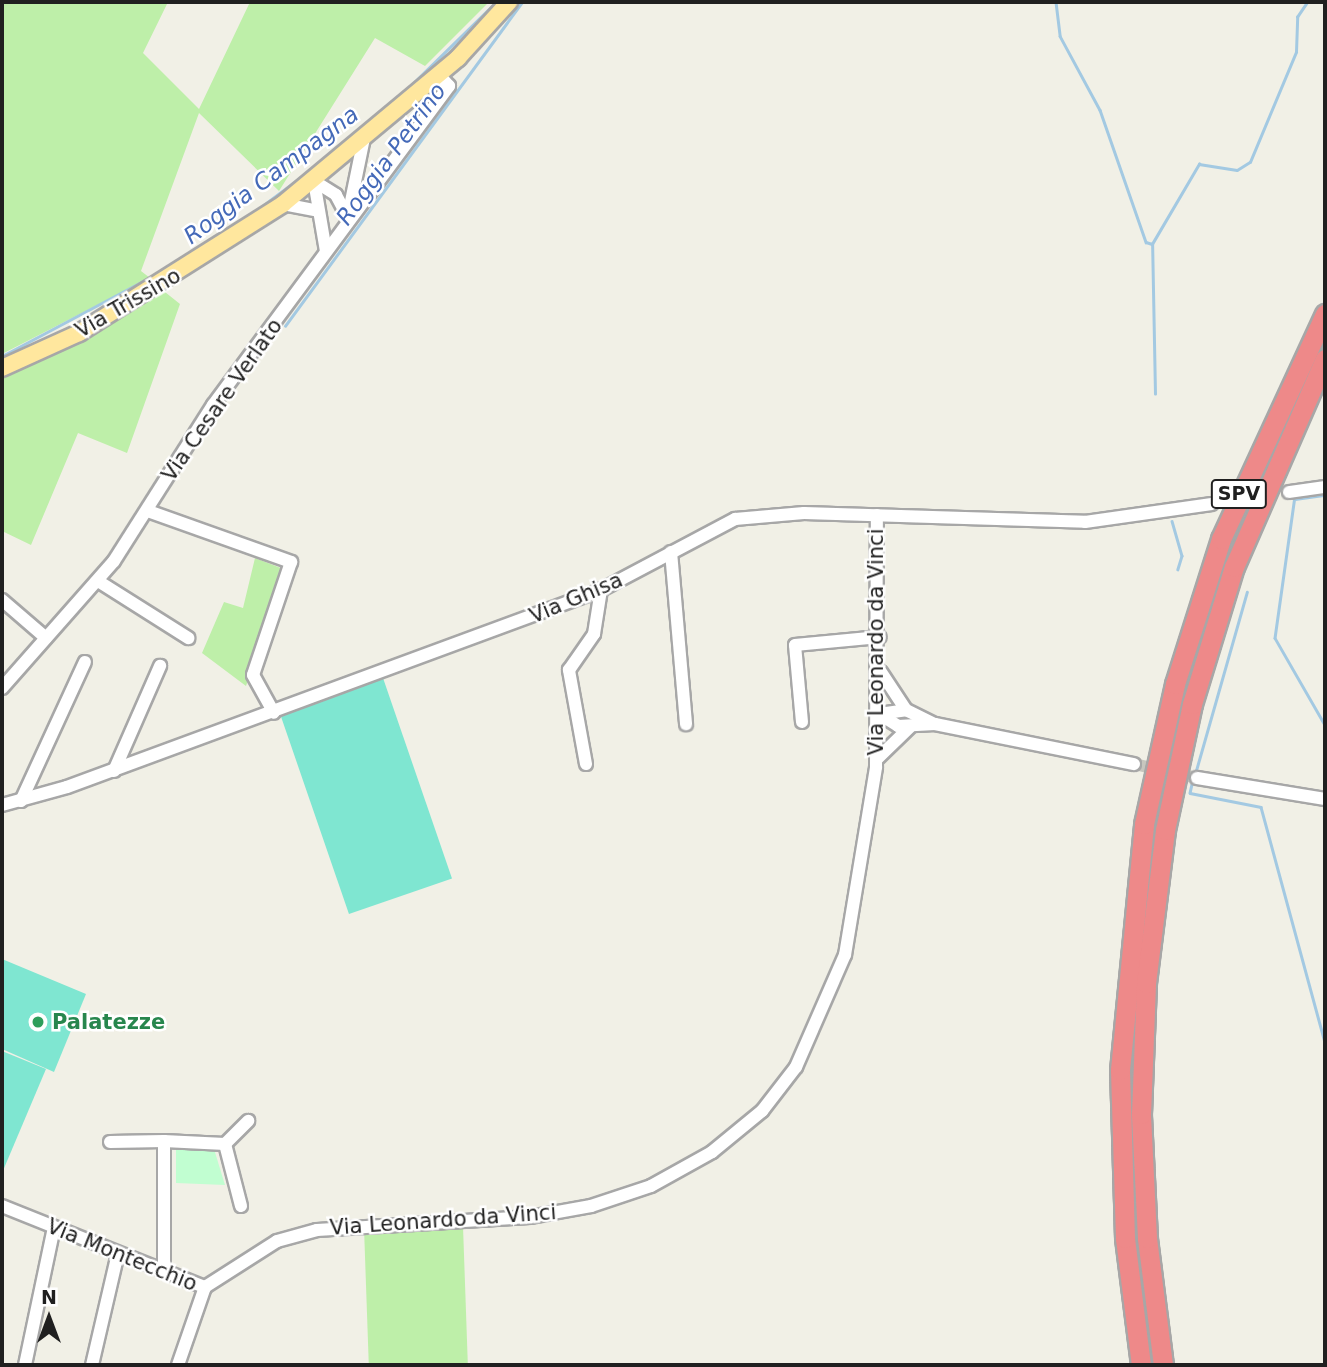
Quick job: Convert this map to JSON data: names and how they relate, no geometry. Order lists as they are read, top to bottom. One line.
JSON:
{"streets":{"highway":["SPV"],"main road":["Via Trissino"],"street":["Via Cesare Verlato","Via Ghisa","Via Leonardo da Vinci","Via Montecchio"]},"crossings":[["Via Ghisa","Via Leonardo da Vinci"],["Via Leonardo da Vinci","Via Montecchio"]],"water":["Roggia Petrino","Roggia Campagna"],"places":["Palatezze"],"north":"top"}
